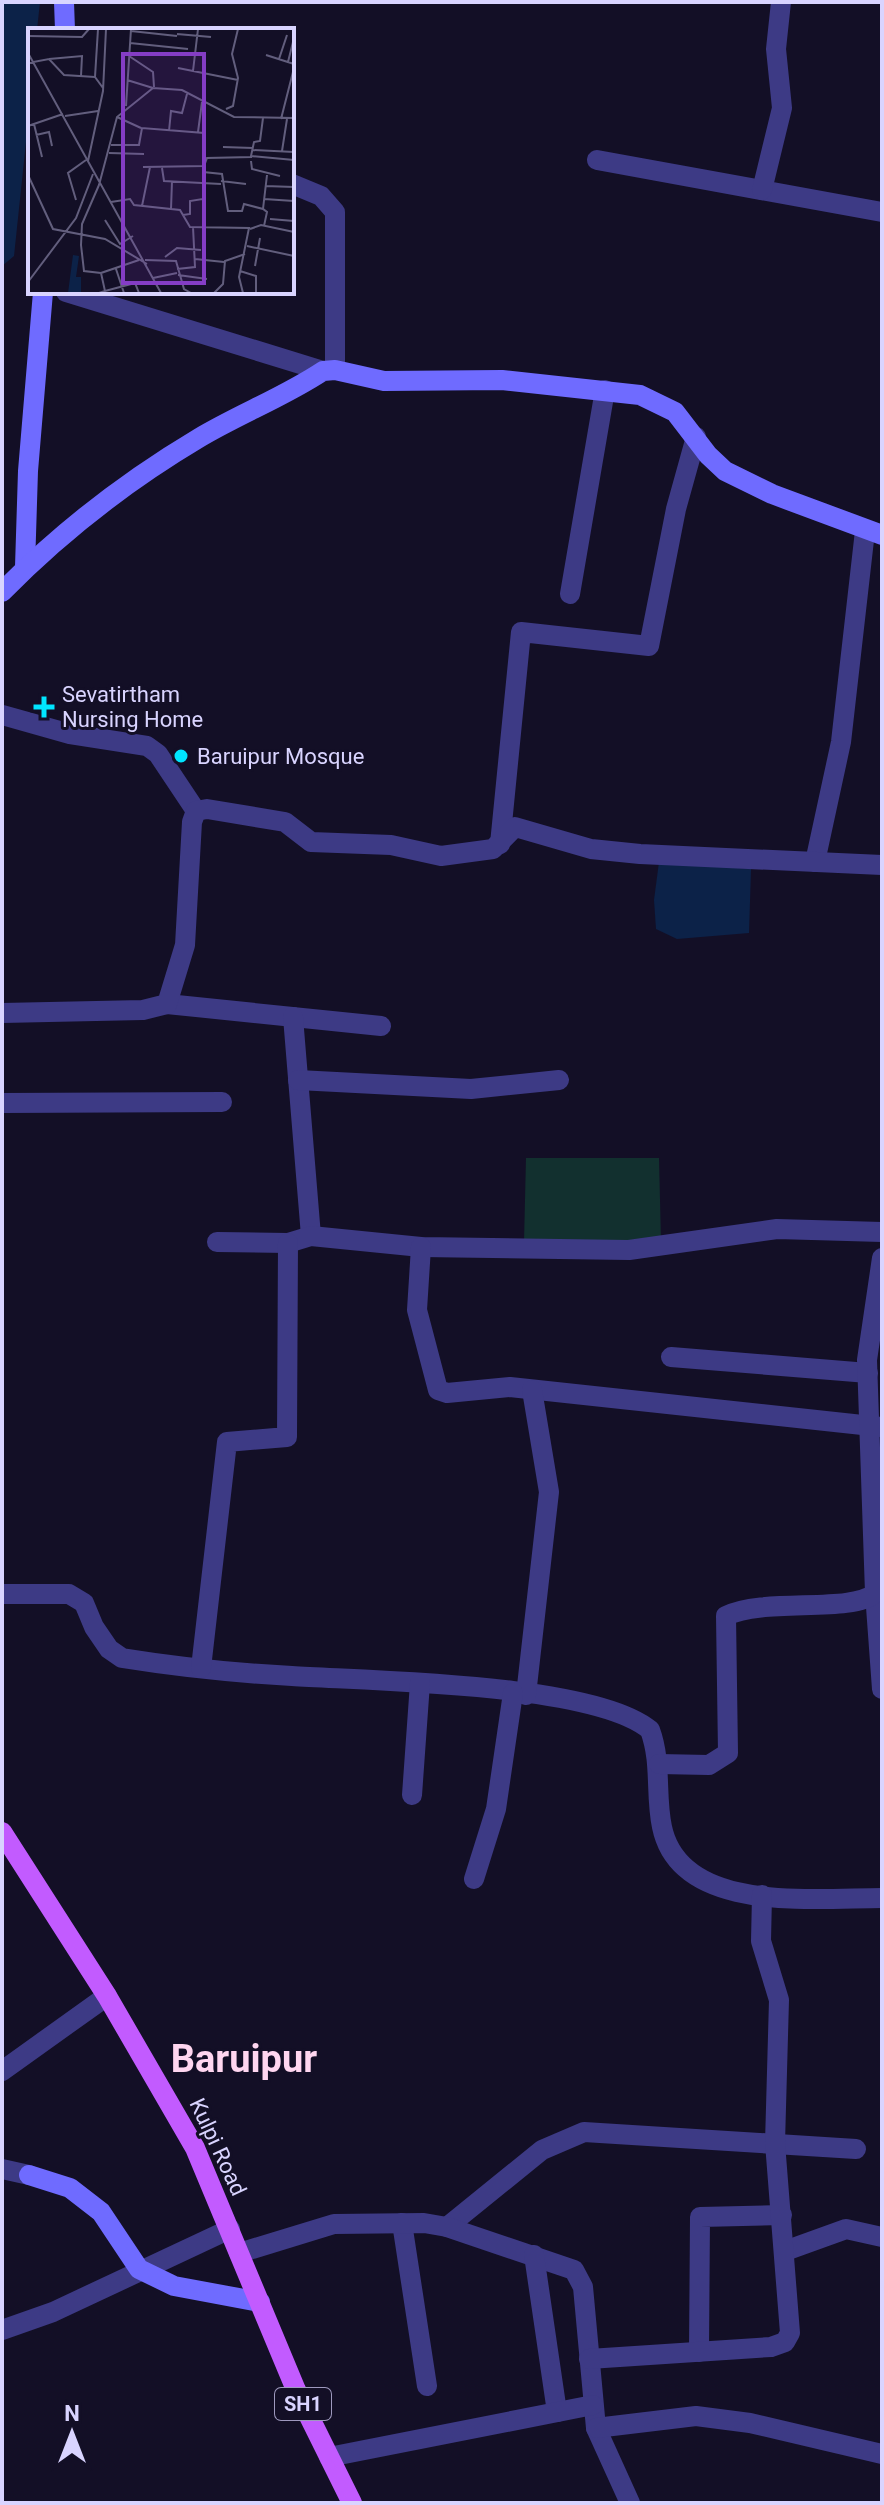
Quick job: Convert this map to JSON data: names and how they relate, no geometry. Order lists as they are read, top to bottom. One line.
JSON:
{"streets":{"main road":["Kulpi Road","SH1"]},"districts":["Baruipur"],"places":{"health":["Sevatirtham Nursing Home"],"other":["Baruipur Mosque"]},"north":"top"}
